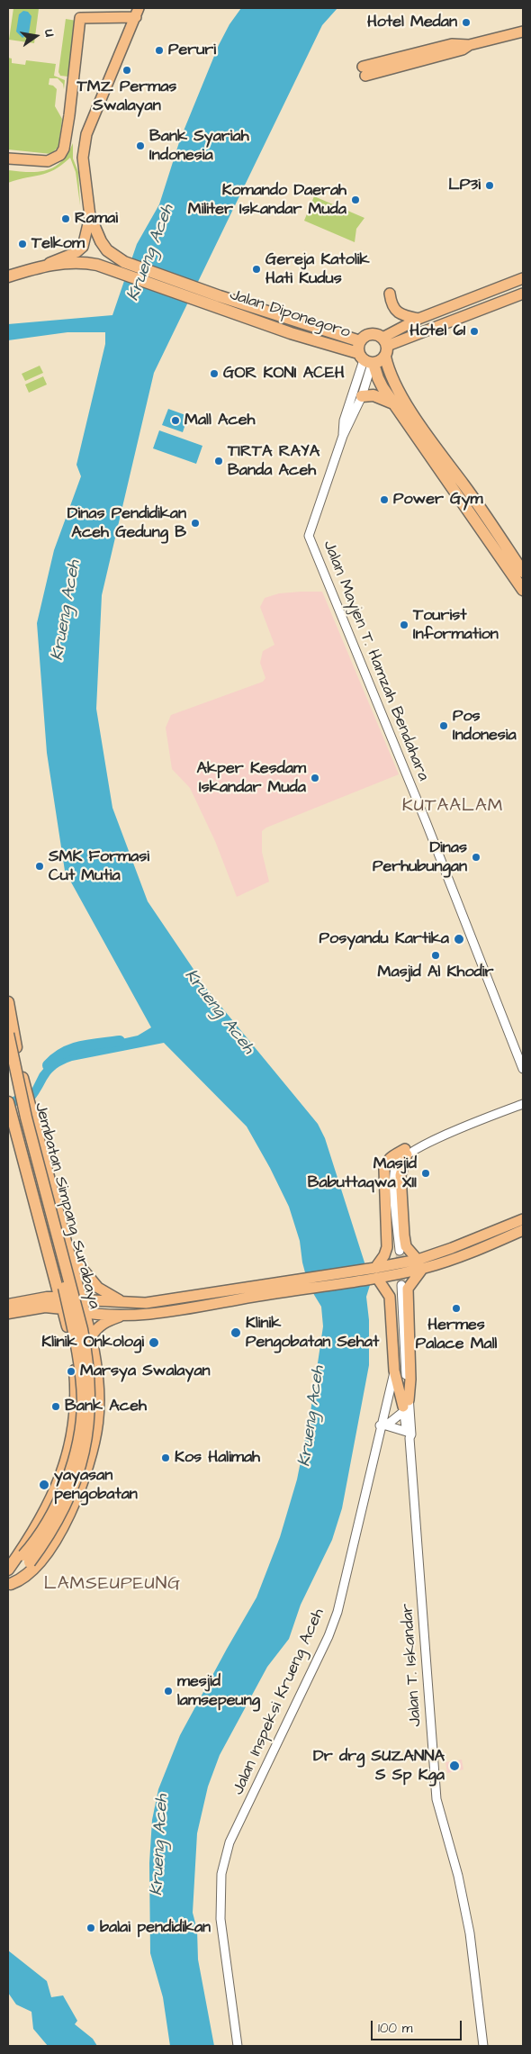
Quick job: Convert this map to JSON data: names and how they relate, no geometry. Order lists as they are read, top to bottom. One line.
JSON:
{"streets":{"highway":["Jalan Diponegoro","Jembatan Simpang Surabaya"],"street":["Jalan Mayjen T. Hamzah Bendahara","Jalan T. Iskandar","Jalan Inspeksi Krueng Aceh"]},"crossings":[["Jalan Diponegoro","Jalan Mayjen T. Hamzah Bendahara"]],"districts":["KUTAALAM","LAMSEUPEUNG"],"water":["Krueng Aceh"],"places":["Hotel Medan","Peruri","TMZ Permas Swalayan","Bank Syariah Indonesia","LP3i","Komando Daerah Militer Iskandar Muda","Ramai","Telkom","Gereja Katolik Hati Kudus","Hotel 61","GOR KONI ACEH","Mall Aceh","TIRTA RAYA Banda Aceh","Power Gym","Dinas Pendidikan Aceh Gedung B","Tourist Information","Pos Indonesia","Akper Kesdam Iskandar Muda","Dinas Perhubungan","SMK Formasi Cut Mutia","Posyandu Kartika","Masjid Al Khodir","Masjid Babuttaqwa XII","Hermes Palace Mall","Klinik Pengobatan Sehat","Klinik Onkologi","Marsya Swalayan","Bank Aceh","Kos Halimah","yayasan pengobatan","mesjid lamsepeung","Dr drg SUZANNA S Sp Kga","balai pendidikan"],"scale_bar":"100 m","north":"right"}
